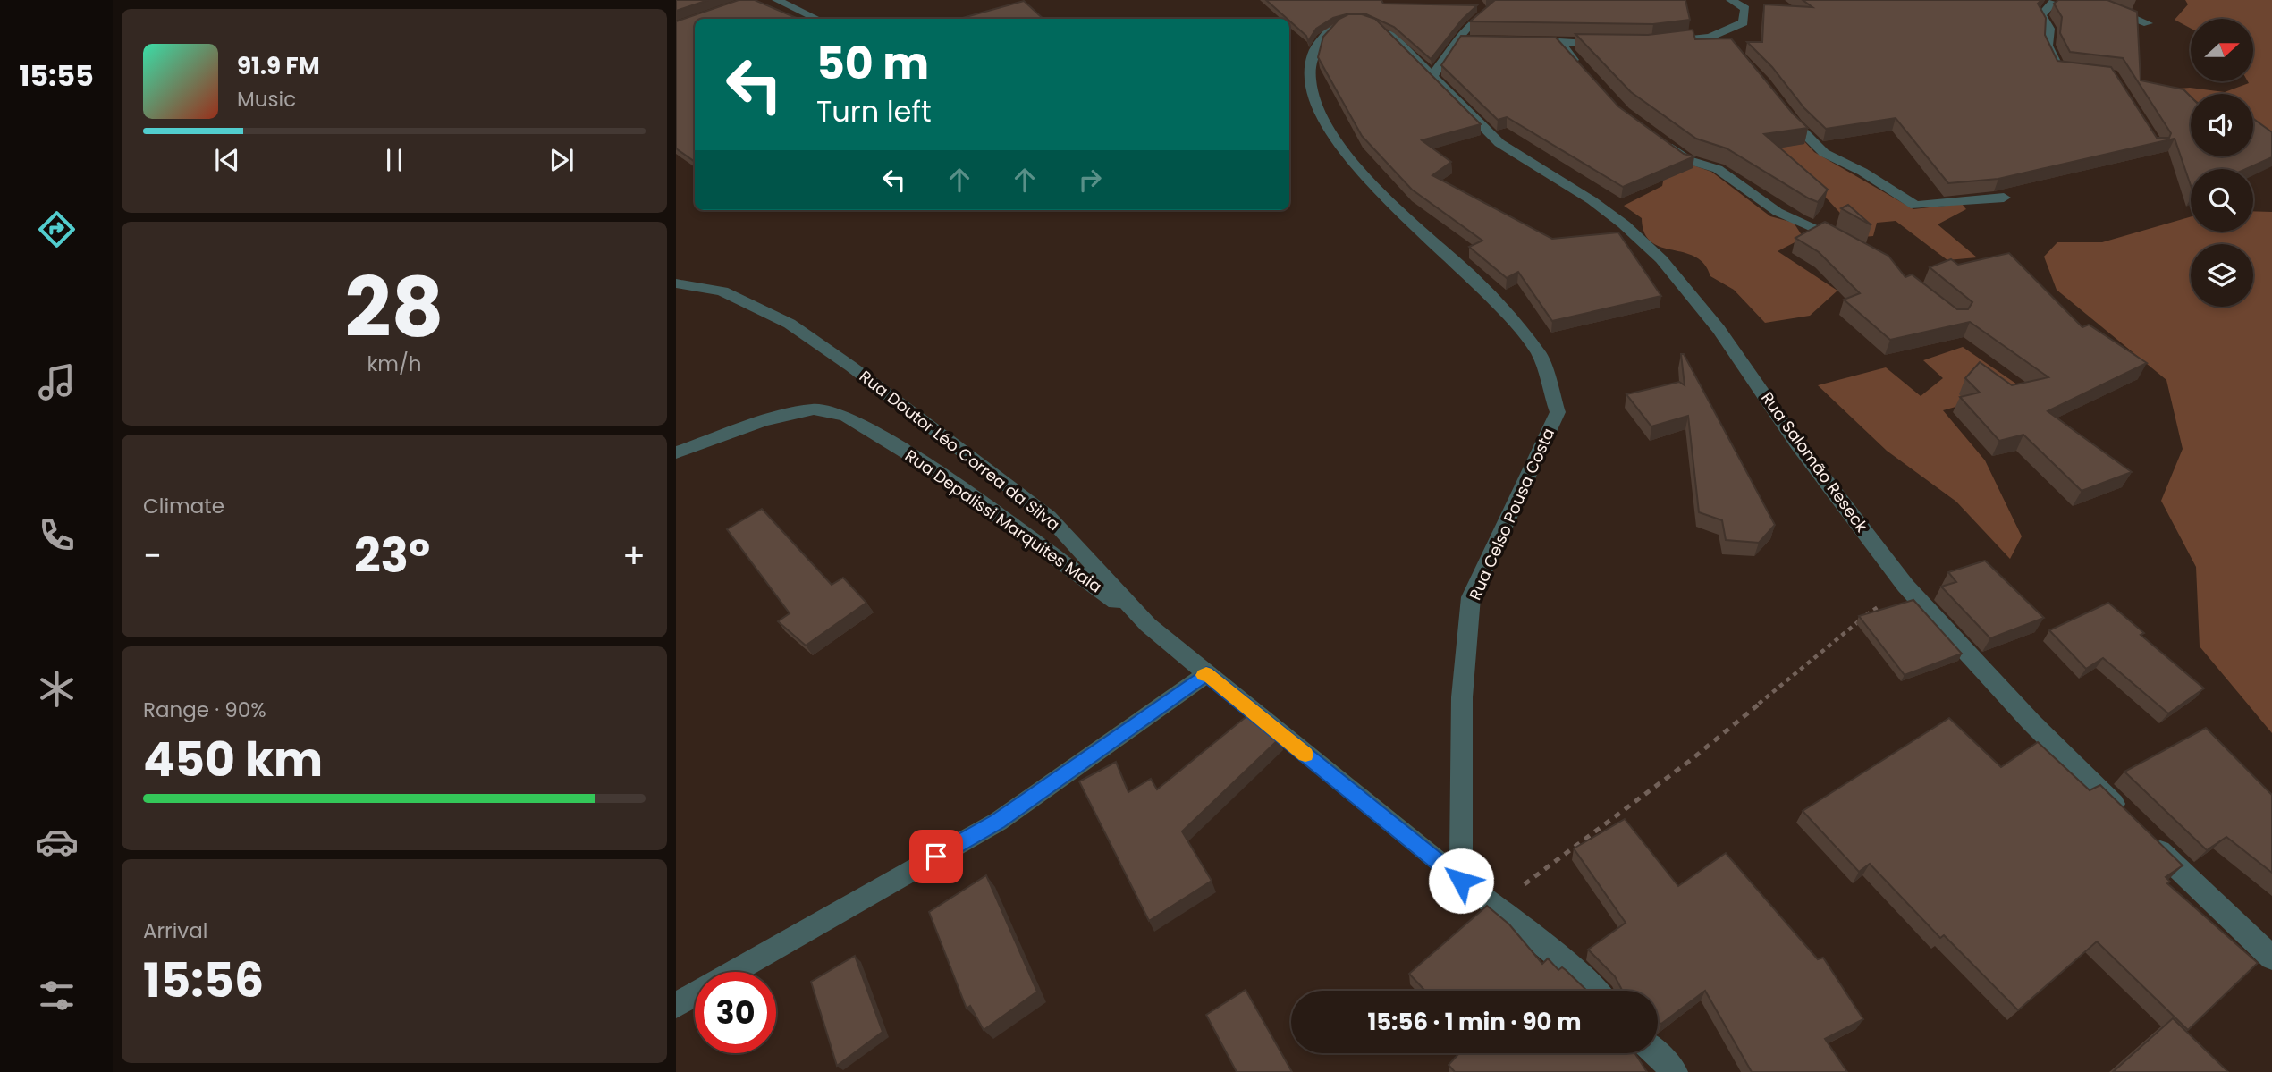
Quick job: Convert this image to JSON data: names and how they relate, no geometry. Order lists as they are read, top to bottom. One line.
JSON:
{"streets":{"street":["Rua Doutor Léo Correa da Silva","Rua Salomão Reseck","Rua Celso Pousa Costa","Rua Depalissi Marquites Maia"]},"crossings":[["Rua Doutor Léo Correa da Silva","Rua Celso Pousa Costa"],["Rua Doutor Léo Correa da Silva","Rua Depalissi Marquites Maia"],["Rua Salomão Reseck","Rua Celso Pousa Costa"]],"north":"right","page":{"tabs":"15:55","turn":["50 m","Turn left"],"song":["91.9 FM","Music"],"tile":[["28","km/h"],"Climate",["Range · 90%","450 km"],["Arrival","15:56"]],"heat":["−","23°","+"],"limit":"30","trip":"15:56 · 1 min · 90 m"}}
